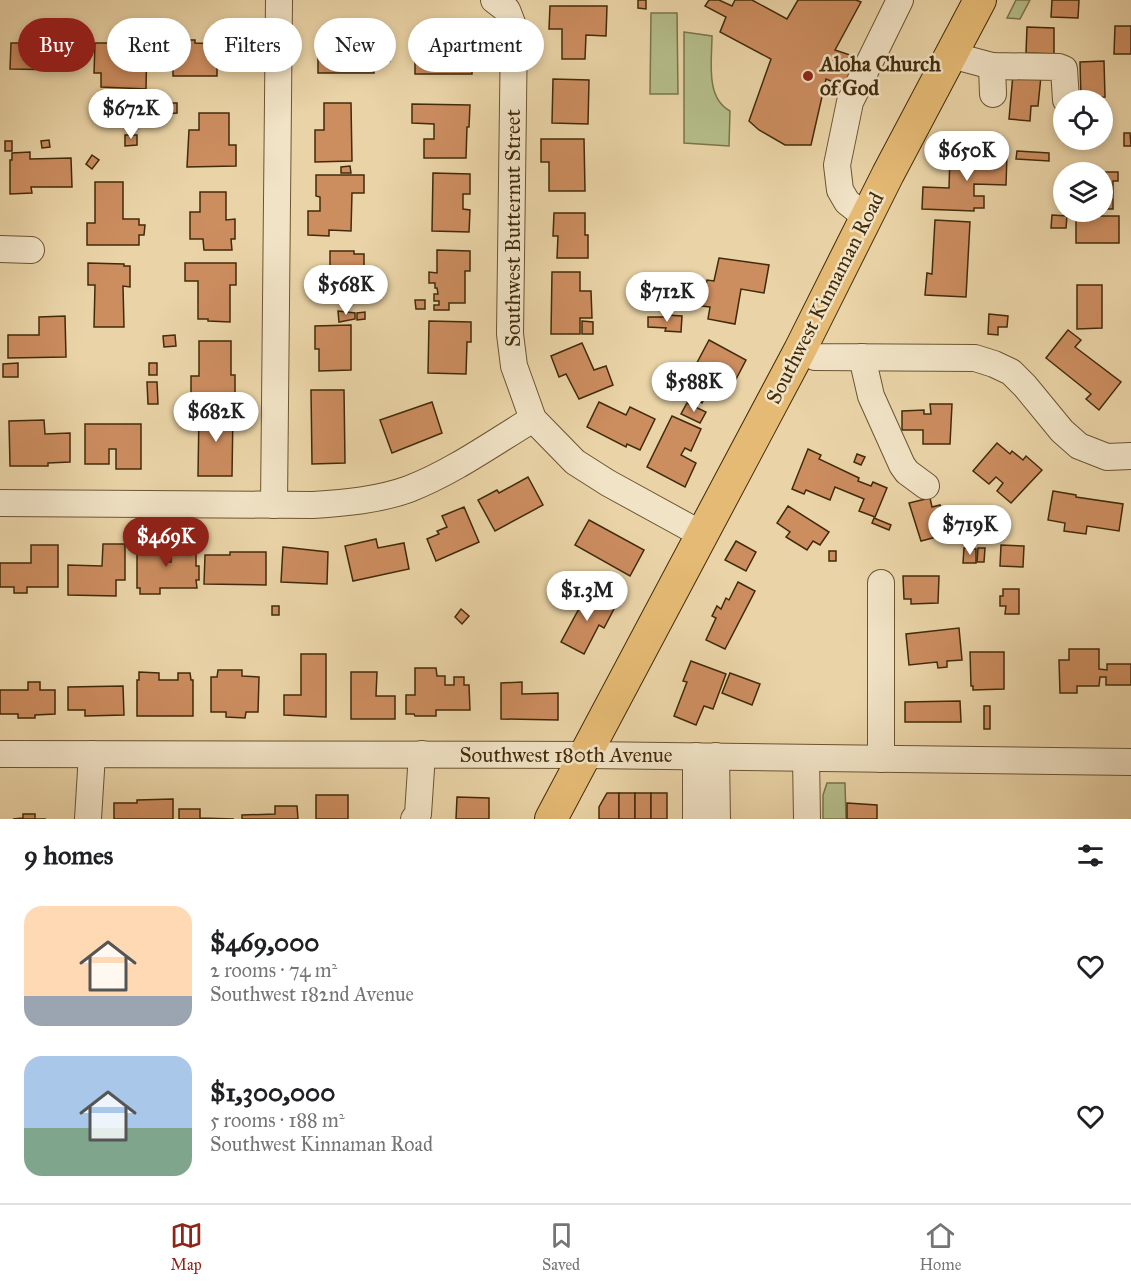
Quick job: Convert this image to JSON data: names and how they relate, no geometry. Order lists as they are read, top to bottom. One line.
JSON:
{"streets":{"main road":["Southwest Kinnaman Road"],"street":["Southwest Butternut Street","Southwest 180th Avenue"]},"crossings":[["Southwest Butternut Street","Southwest Kinnaman Road"],["Southwest Kinnaman Road","Southwest 180th Avenue"]],"places":["Aloha Church of God"],"page":{"chip":["Buy","Rent","Filters","New","Apartment"],"price":["$672K","$650K","$568K","$712K","$588K","$682K","$719K","$469K","$1.3M"],"heading":"9 homes","list":[{"name":"$469,000","note":"2 rooms · 74 m² · Southwest 182nd Avenue"},{"name":"$1,300,000","note":"5 rooms · 188 m² · Southwest Kinnaman Road"}],"tabs":["Map","Saved","Home"]}}
